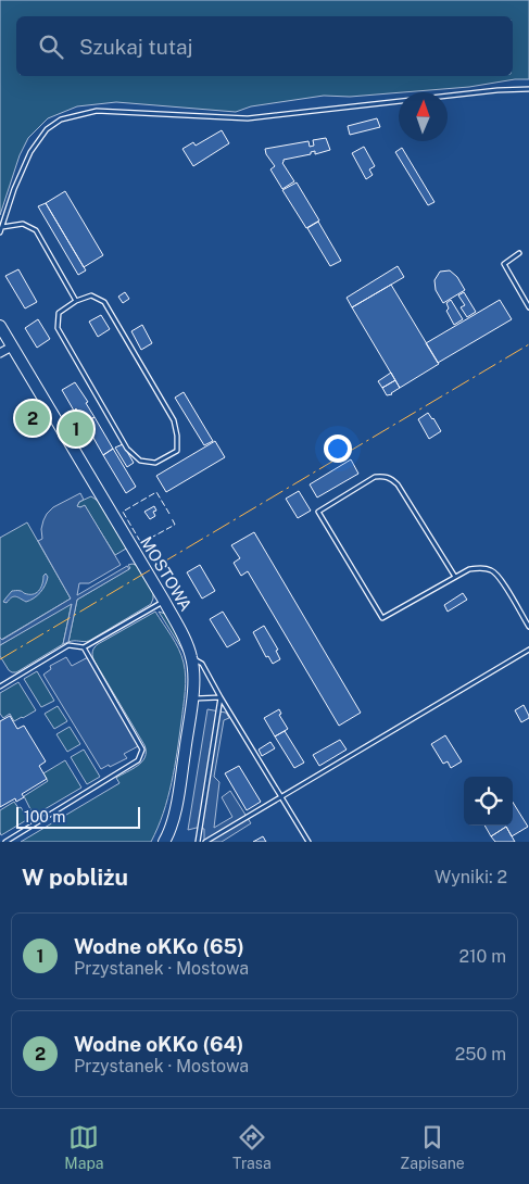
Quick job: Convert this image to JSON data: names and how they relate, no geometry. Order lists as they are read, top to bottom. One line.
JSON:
{"streets":{"street":["MOSTOWA"]},"scale_bar":"100 m","north":"top","page":{"search":"Szukaj tutaj","pins":["2","1"],"scale":"100 m","heading":["W pobliżu","Wyniki: 2"],"list":[{"mark":"1","name":"Wodne oKKo (65)","note":"Przystanek · Mostowa","value":"210 m"},{"mark":"2","name":"Wodne oKKo (64)","note":"Przystanek · Mostowa","value":"250 m"}],"nav":["Mapa","Trasa","Zapisane"]}}
